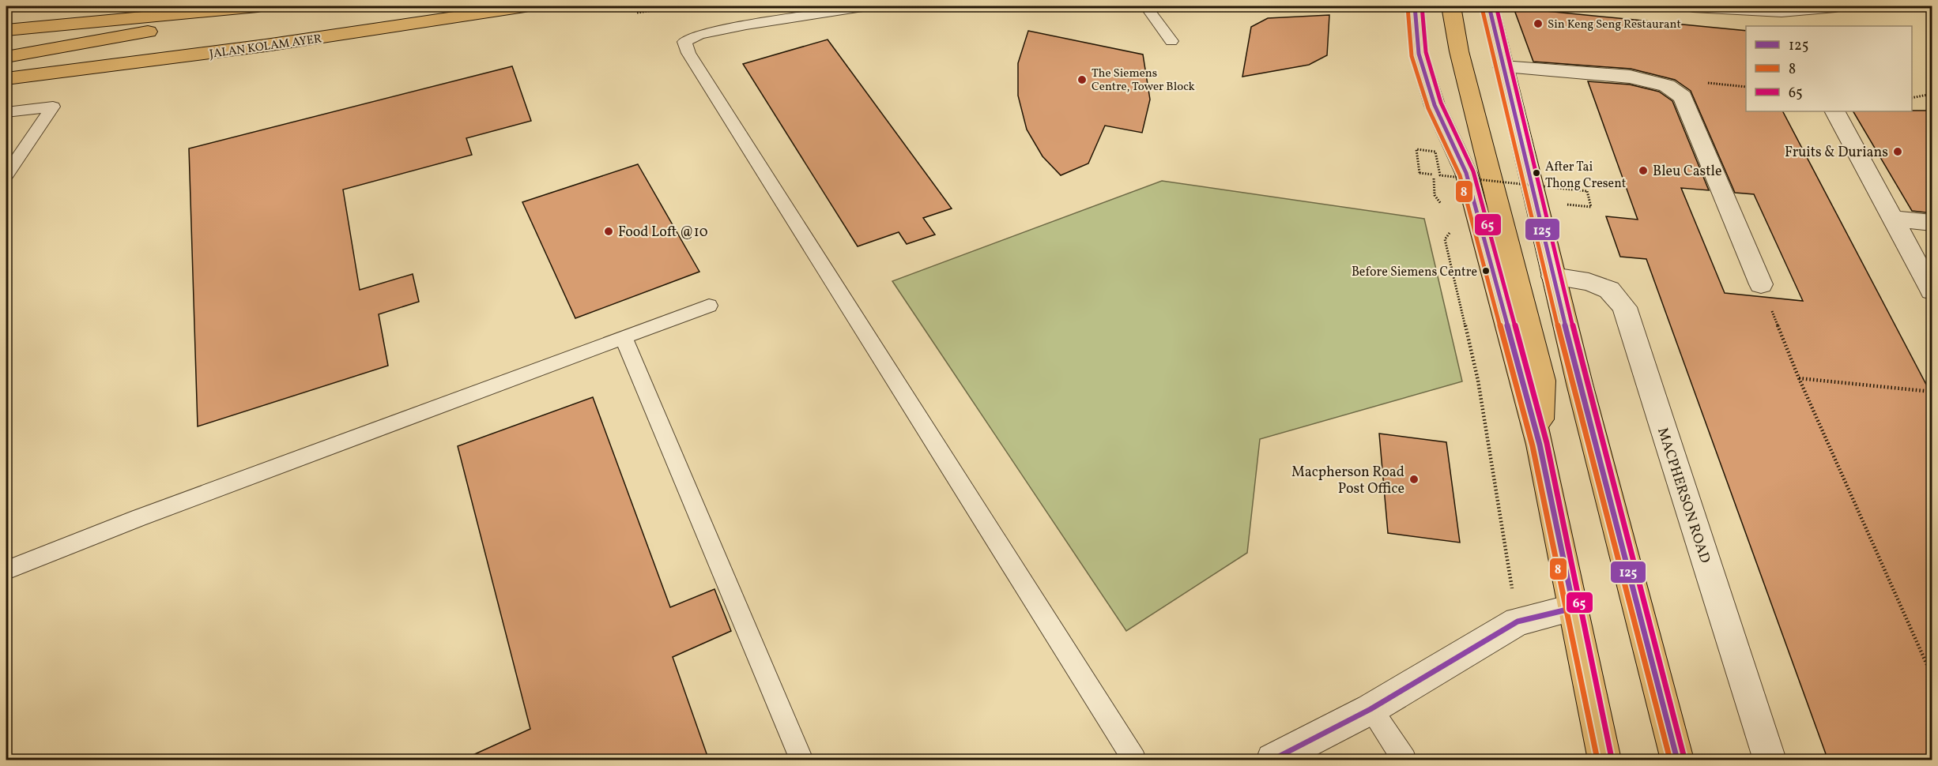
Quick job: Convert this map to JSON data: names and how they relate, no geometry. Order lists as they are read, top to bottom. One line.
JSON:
{"streets":{"main road":["JALAN KOLAM AYER"],"street":["MACPHERSON ROAD"]},"places":["Sin Keng Seng Restaurant","The Siemens Centre, Tower Block","Fruits & Durians","Bleu Castle","After Tai Thong Cresent","Food Loft @10","Before Siemens Centre","Macpherson Road Post Office"],"lines":["transit line 125","transit line 65","transit line 8"],"legend":["125","8","65"]}
